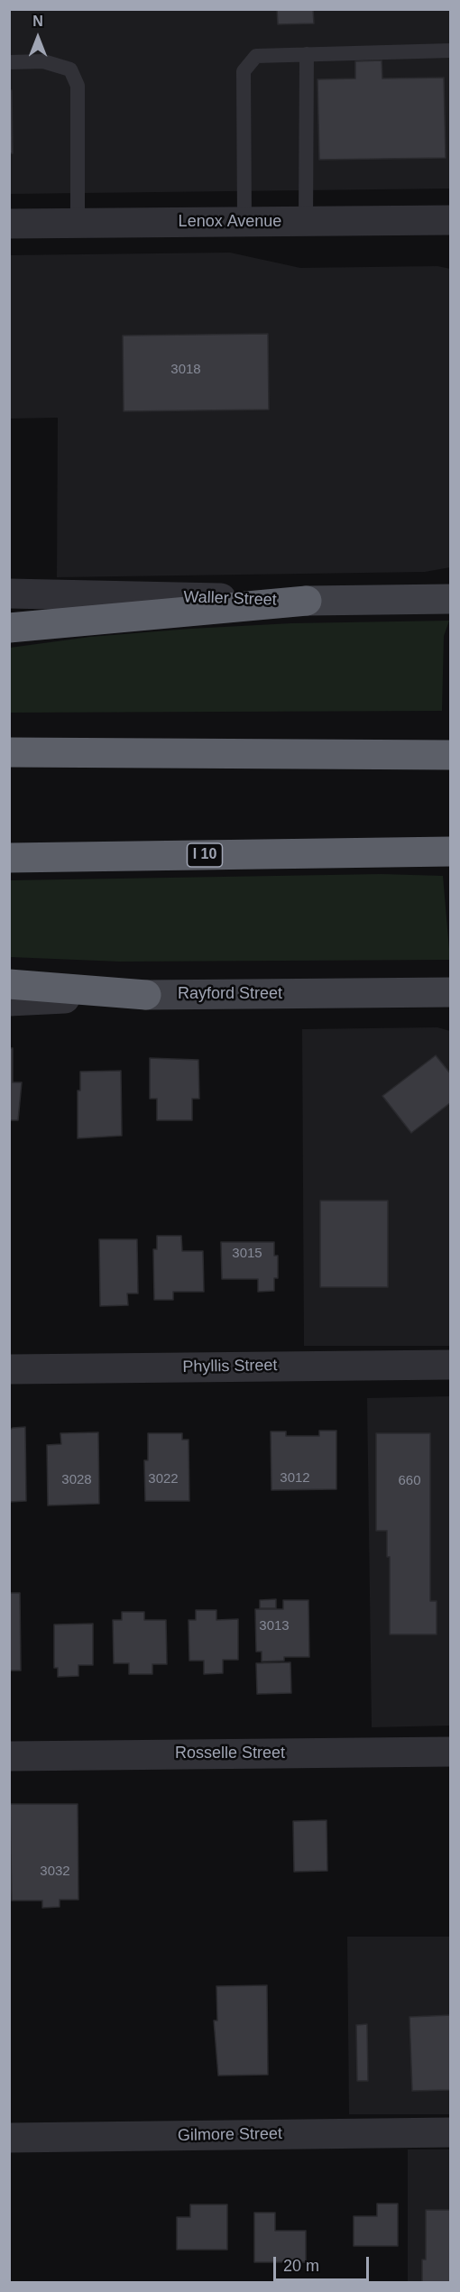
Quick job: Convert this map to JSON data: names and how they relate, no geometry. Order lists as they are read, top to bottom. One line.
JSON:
{"streets":{"highway":["I 10"],"main road":["Waller Street","Rayford Street"],"street":["Lenox Avenue","Phyllis Street","Rosselle Street","Gilmore Street"]},"house_numbers":["3018","3015","3012","3022","3028","660","3013","3032"],"scale_bar":"20 m","north":"top"}
